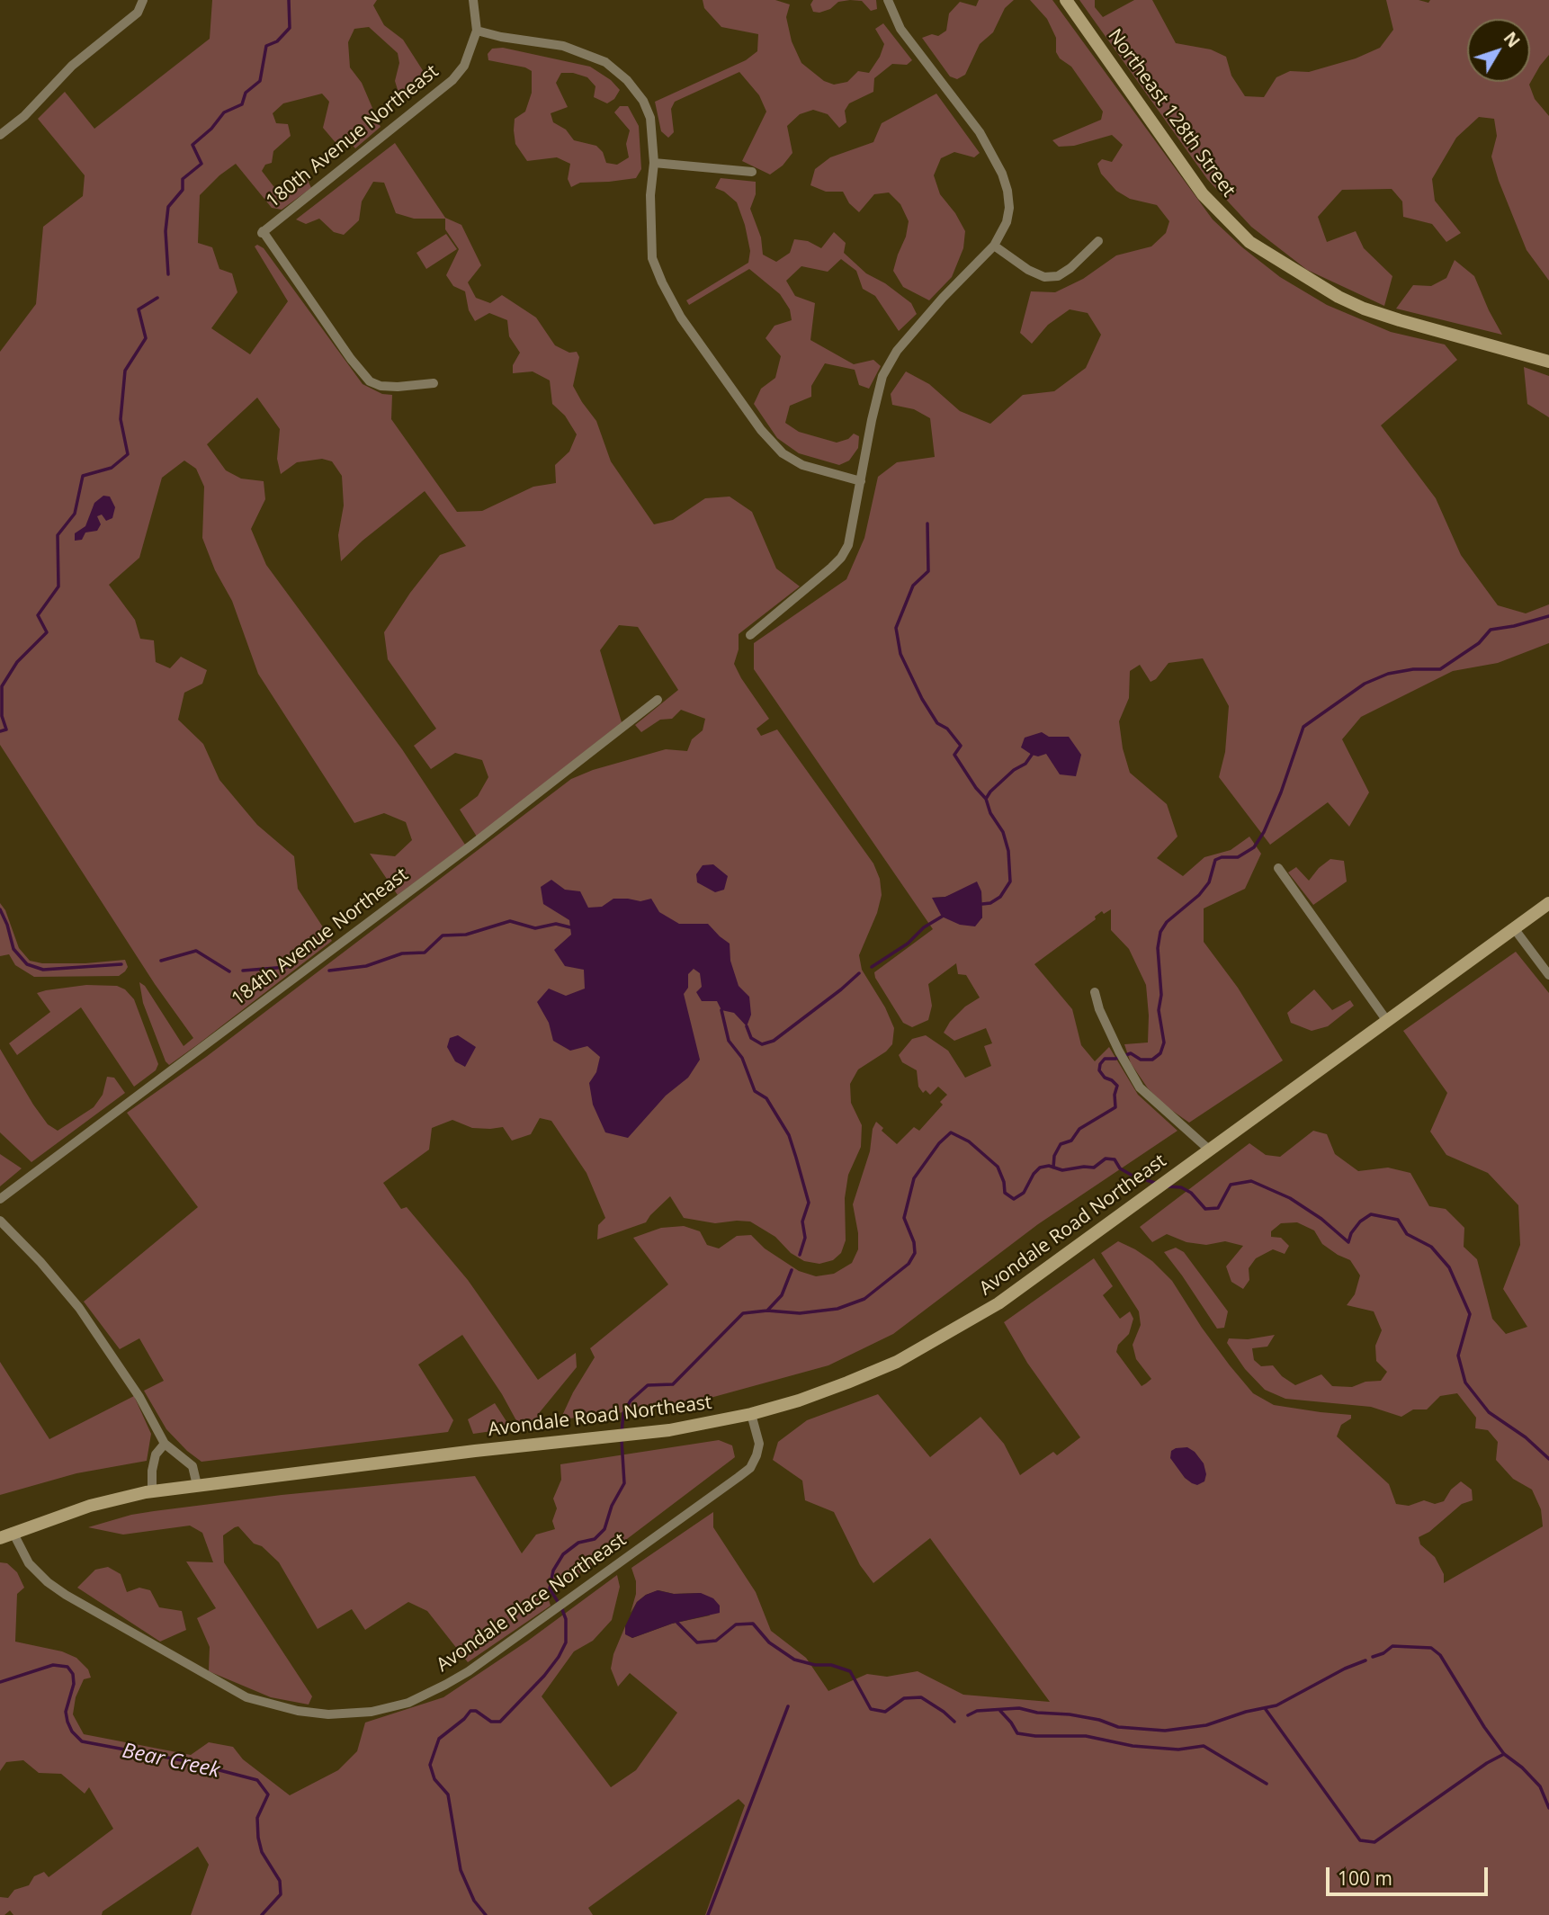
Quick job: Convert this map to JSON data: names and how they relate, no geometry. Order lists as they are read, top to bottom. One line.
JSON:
{"streets":{"main road":["Northeast 128th Street","Avondale Road Northeast"],"street":["180th Avenue Northeast","184th Avenue Northeast","Avondale Place Northeast"]},"crossings":[["Avondale Road Northeast","Avondale Place Northeast"]],"water":["Bear Creek"],"scale_bar":"100 m","north":"top right"}
